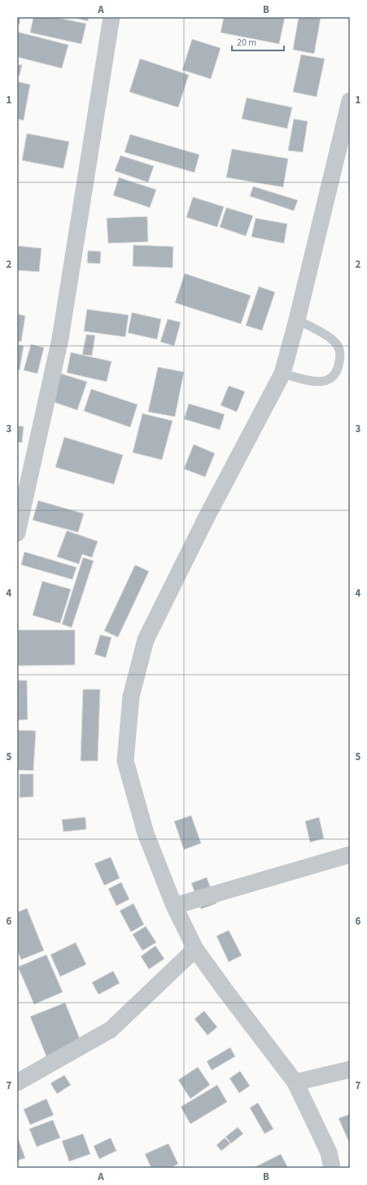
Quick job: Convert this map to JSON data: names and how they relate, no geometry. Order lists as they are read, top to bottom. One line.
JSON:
{"scale_bar":"20 m","grid":{"columns":["A","B"],"rows":["1","2","3","4","5","6","7"]}}
